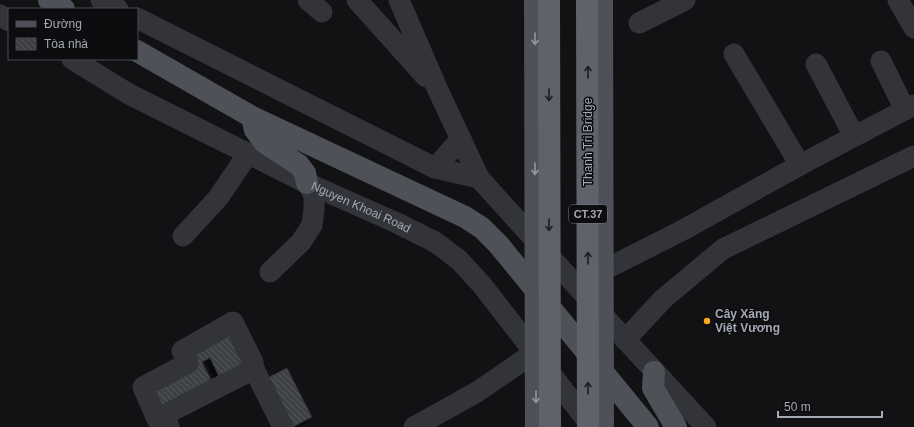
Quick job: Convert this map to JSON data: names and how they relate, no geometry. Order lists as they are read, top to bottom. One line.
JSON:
{"streets":{"highway":["Thanh Tri Bridge","CT.37"],"street":["Nguyen Khoai Road"]},"places":["Cây Xăng Việt Vương"],"legend":["Đường","Tòa nhà"],"scale_bar":"50 m"}
